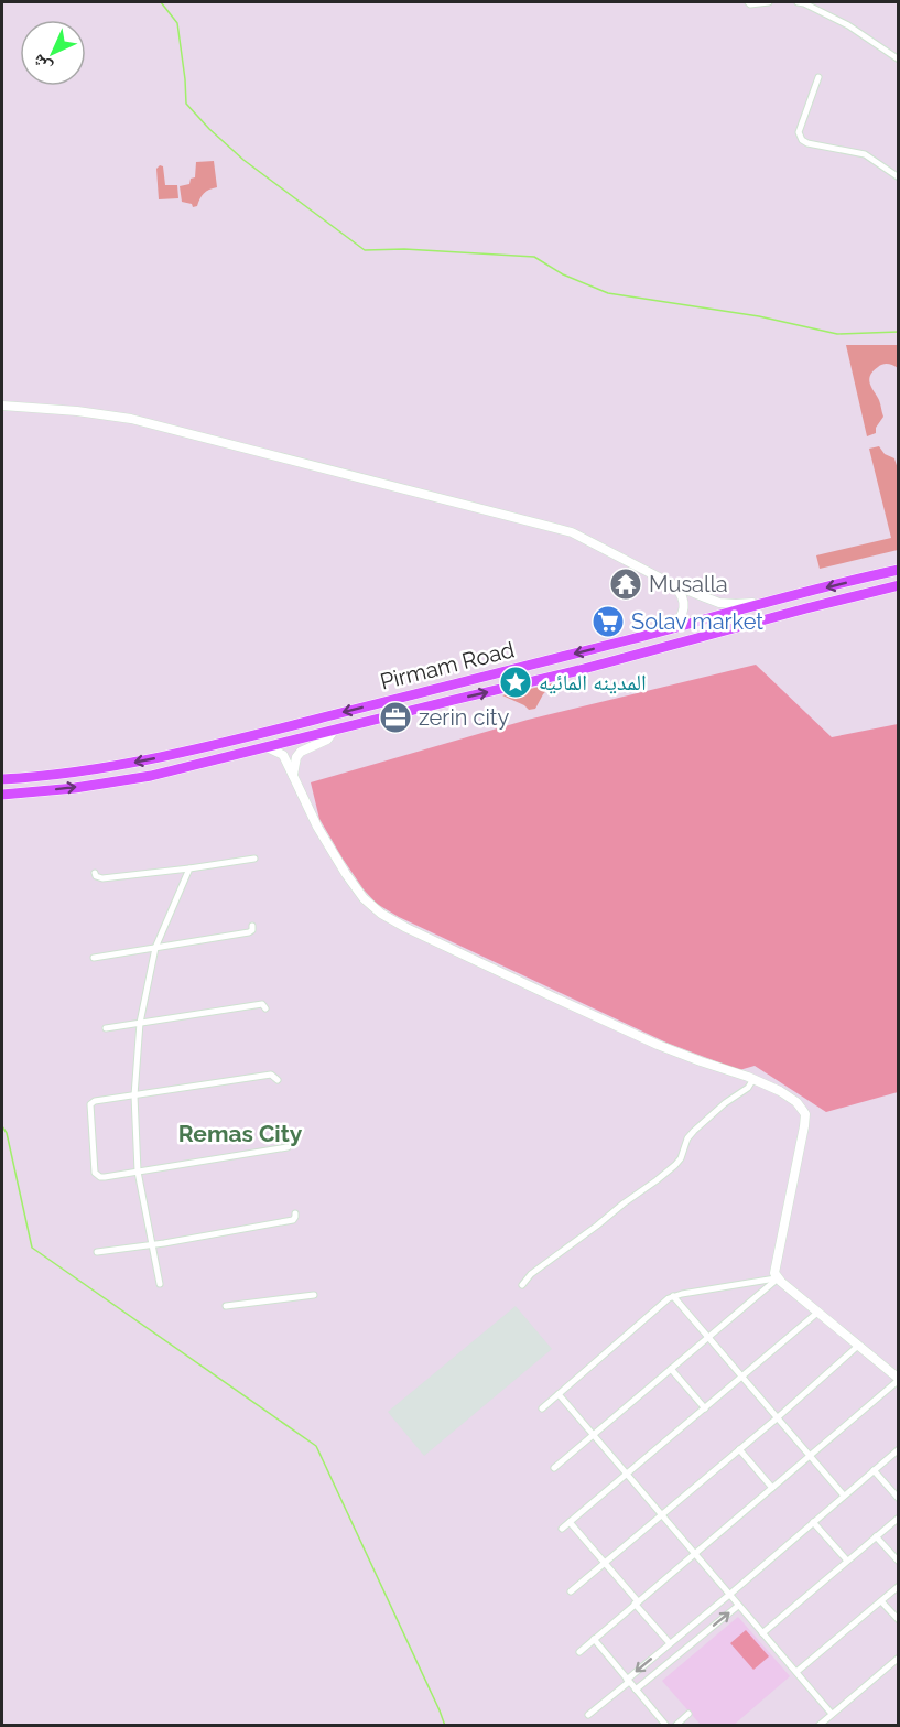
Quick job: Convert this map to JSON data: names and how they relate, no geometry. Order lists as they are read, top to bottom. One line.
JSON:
{"streets":{"highway":["Pirmam Road"]},"districts":["Remas City"],"places":{"temple":["Musalla"],"supermarket":["Solav market"],"place":["المدينه المائيه"],"office":["zerin city"]},"north":"bottom left"}
